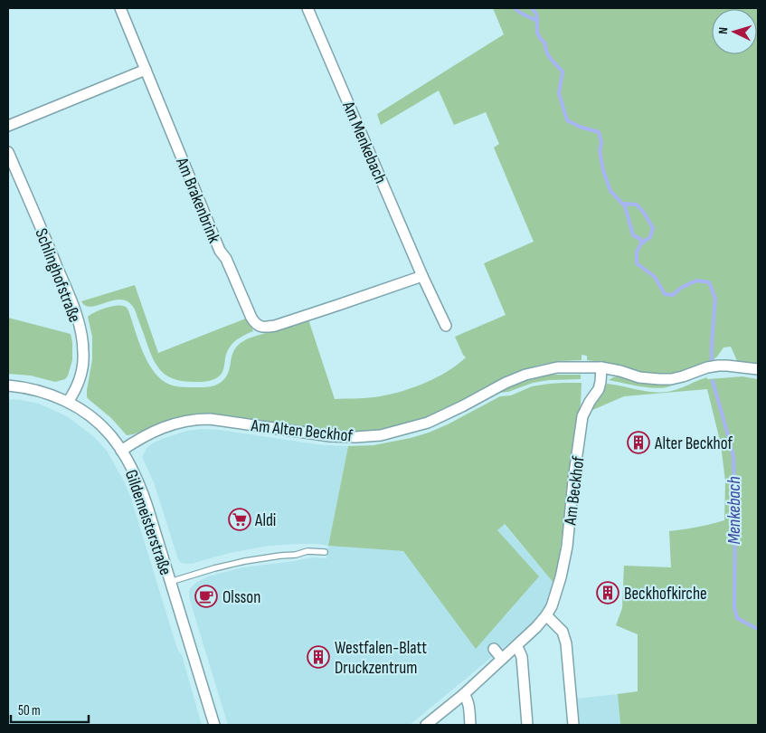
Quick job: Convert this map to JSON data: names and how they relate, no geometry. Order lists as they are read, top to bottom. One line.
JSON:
{"streets":{"street":["Am Menkebach","Am Brakenbrink","Schlinghofstraße","Am Alten Beckhof","Am Beckhof","Gildemeisterstraße"]},"crossings":[["Am Menkebach","Am Brakenbrink"],["Schlinghofstraße","Gildemeisterstraße"],["Am Alten Beckhof","Am Beckhof"],["Am Alten Beckhof","Gildemeisterstraße"]],"water":["Menkebach"],"places":{"building":["Alter Beckhof","Beckhofkirche","Westfalen-Blatt Druckzentrum"],"supermarket":["Aldi"],"cafe":["Olsson"]},"scale_bar":"50 m","north":"left"}
